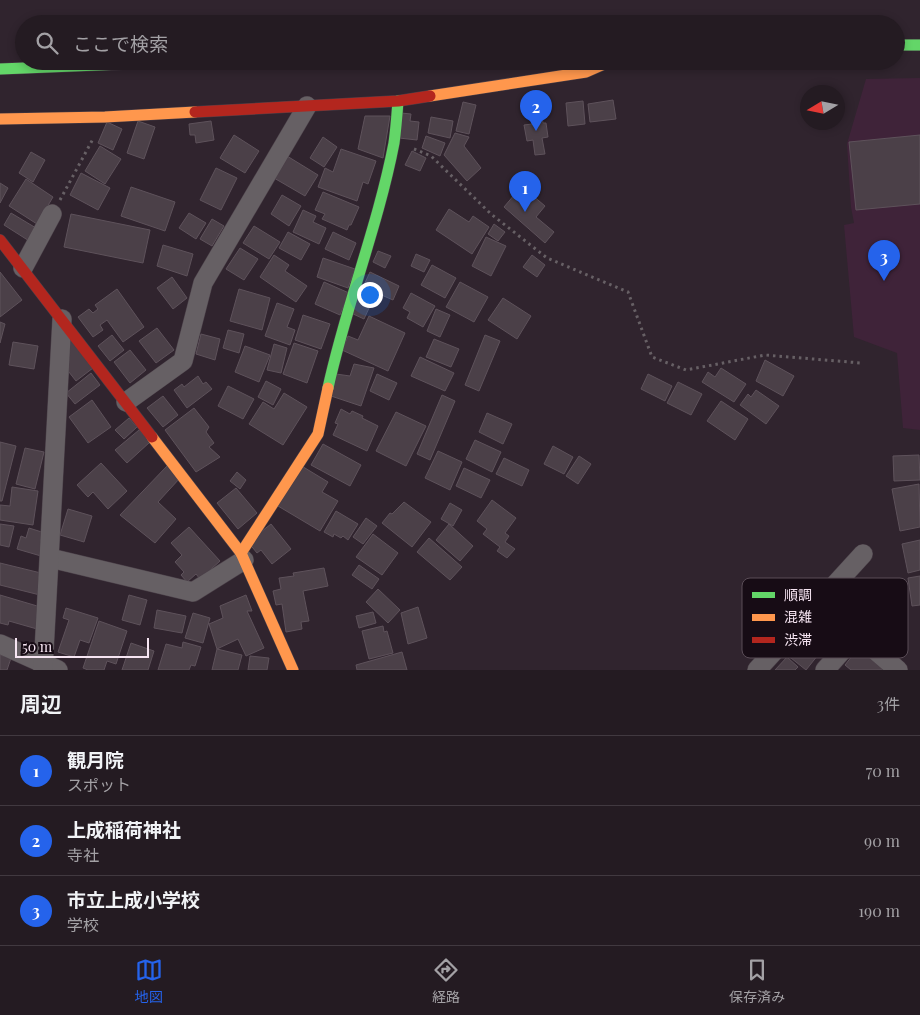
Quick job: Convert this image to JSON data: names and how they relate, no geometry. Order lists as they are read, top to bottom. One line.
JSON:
{"legend":["順調","混雑","渋滞"],"scale_bar":"50 m","north":"left","page":{"search":"ここで検索","pins":["2","1","3"],"scale":"50 m","heading":["周辺","3件"],"list":[{"mark":"1","name":"観月院","note":"スポット","value":"70 m"},{"mark":"2","name":"上成稲荷神社","note":"寺社","value":"90 m"},{"mark":"3","name":"市立上成小学校","note":"学校","value":"190 m"}],"nav":["地図","経路","保存済み"]}}
